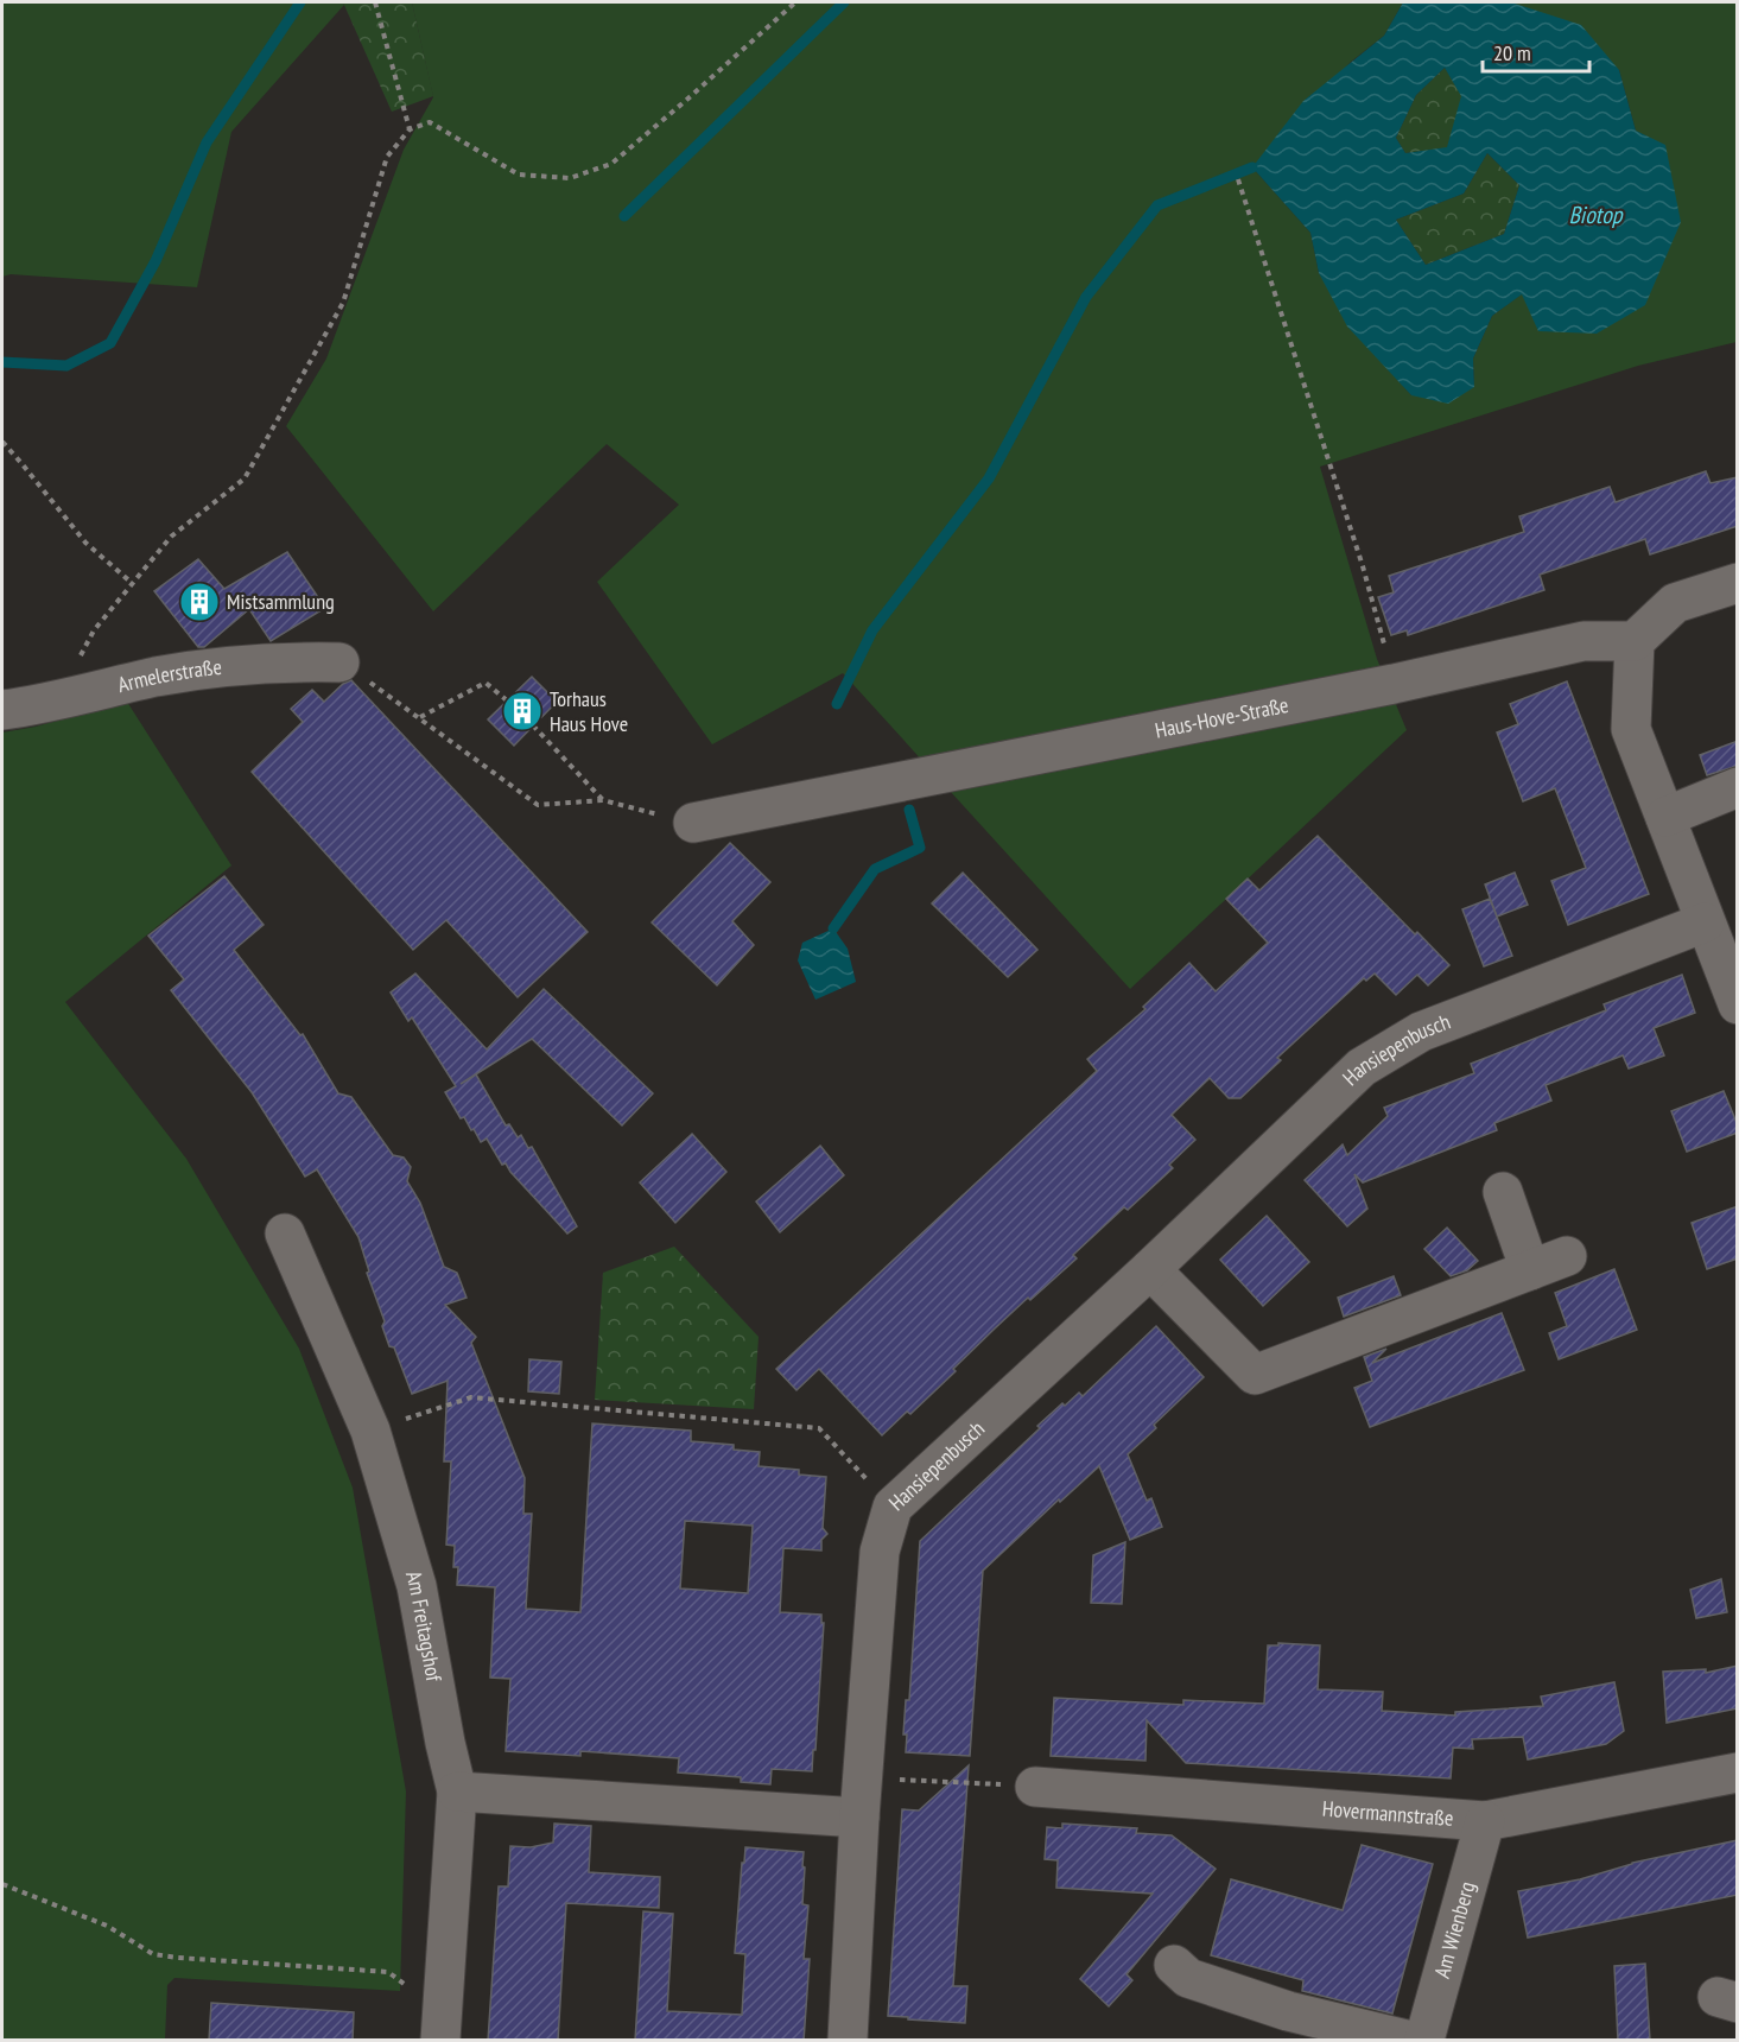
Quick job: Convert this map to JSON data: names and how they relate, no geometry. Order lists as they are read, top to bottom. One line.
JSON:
{"streets":{"street":["Armelerstraße","Haus-Hove-Straße","Hansiepenbusch","Am Freitagshof","Hovermannstraße","Am Wienberg"]},"crossings":[["Hovermannstraße","Am Wienberg"]],"water":["Biotop"],"places":{"building":["Mistsammlung","Torhaus Haus Hove"]},"scale_bar":"20 m"}
